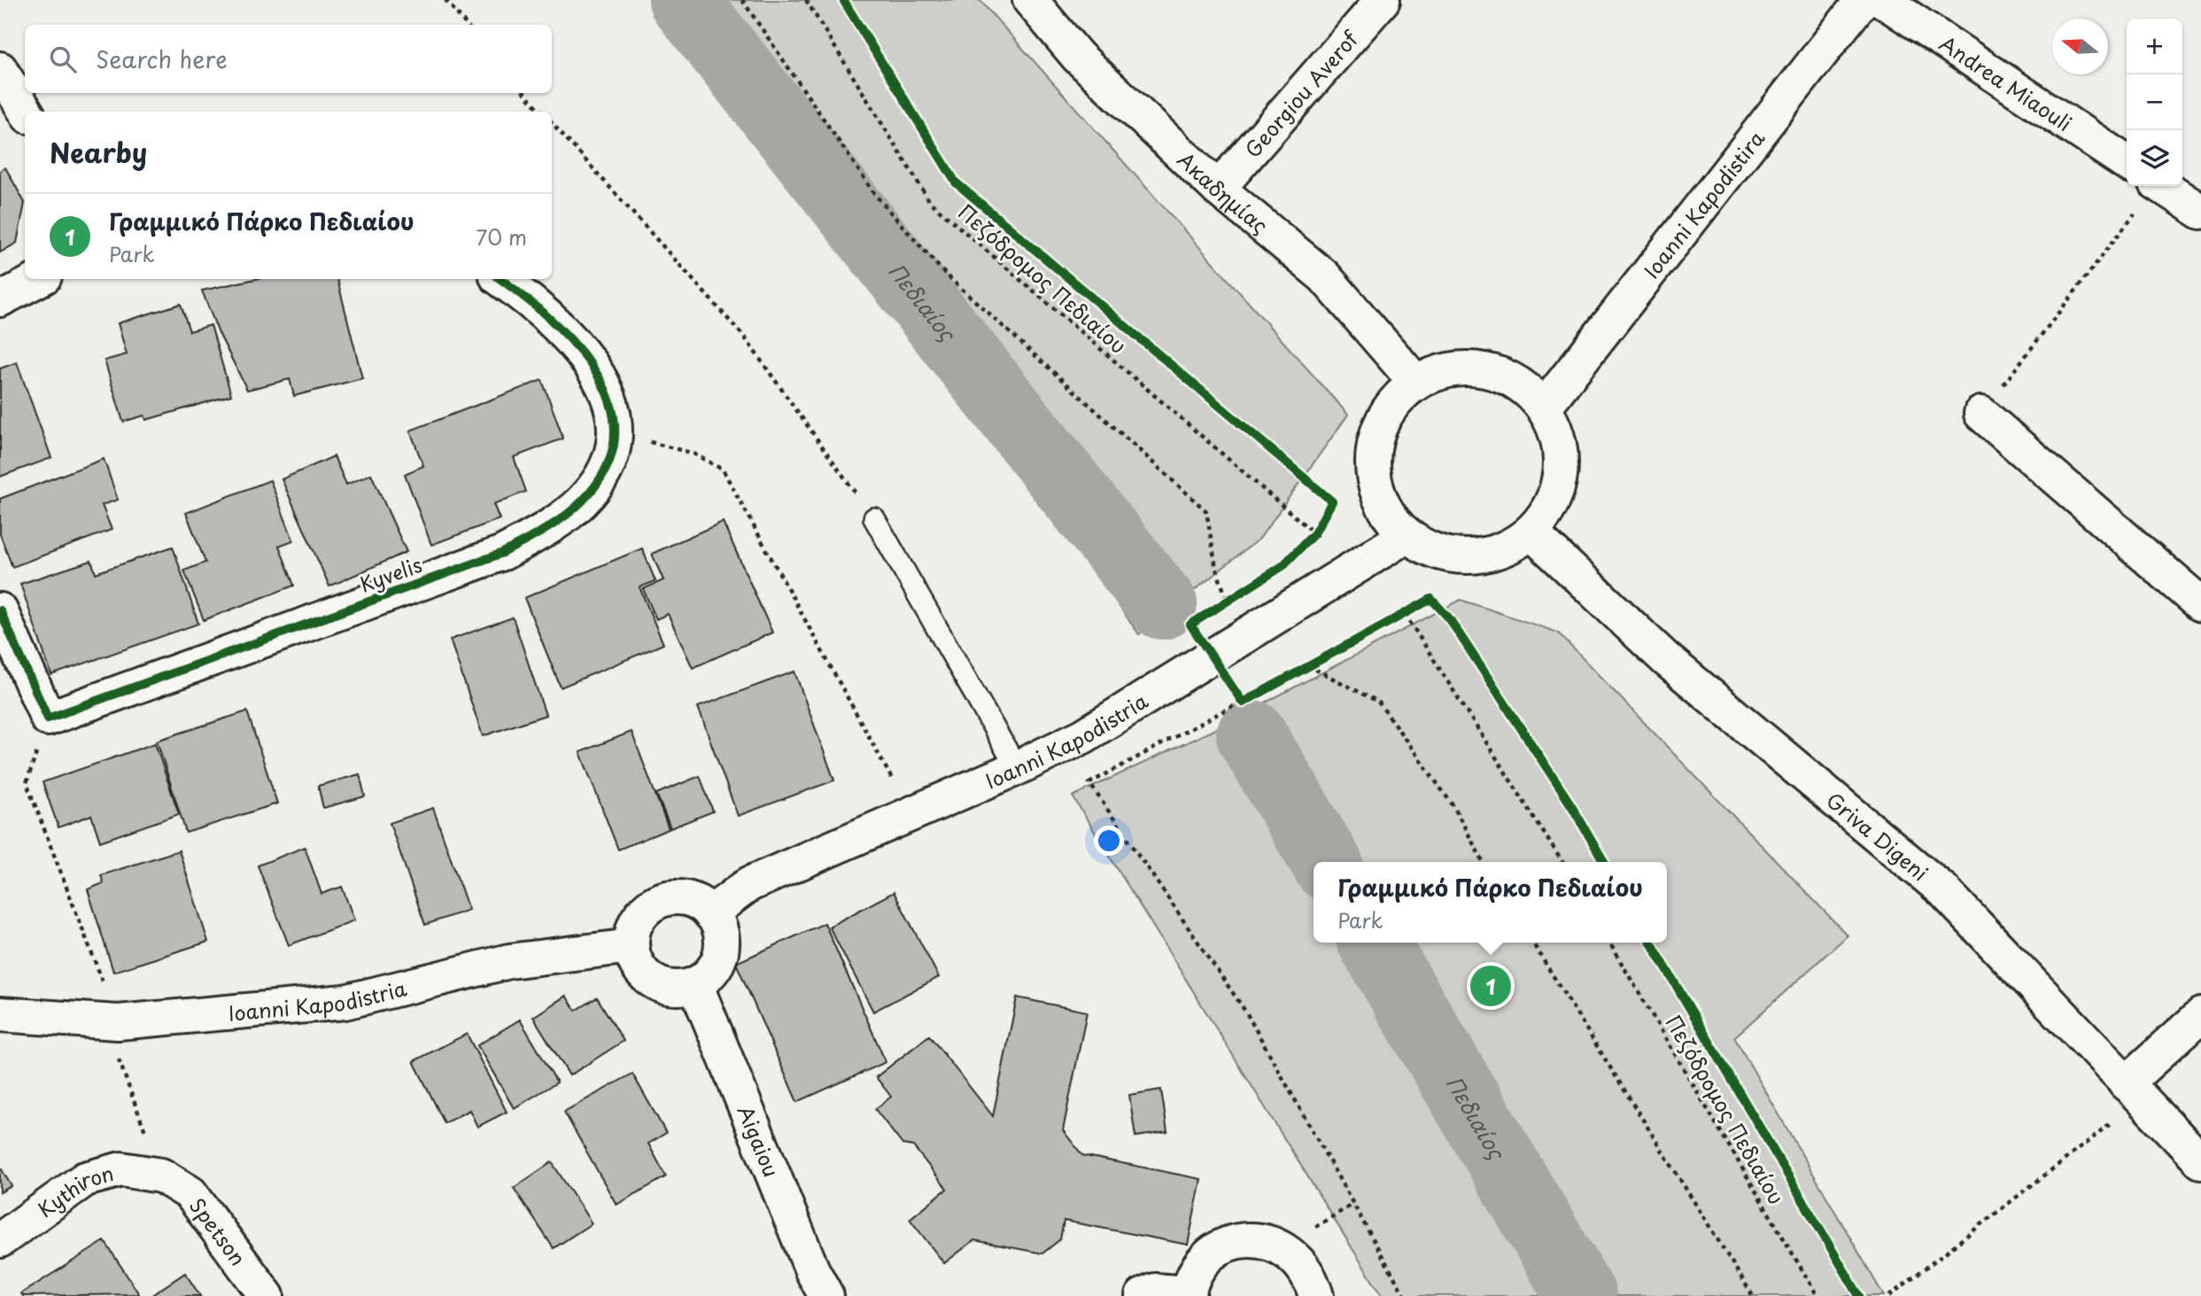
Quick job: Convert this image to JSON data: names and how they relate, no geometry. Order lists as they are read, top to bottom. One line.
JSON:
{"streets":{"street":["Andrea Miaouli","Georgiou Averof","Ακαδημίας","Ioanni Kapodistira","Kyvelis","Ioanni Kapodistria","Griva Digeni","Aigaiou","Kythiron","Spetson"],"cycle path":["Πεζόδρομος Πεδιαίου"]},"crossings":[["Georgiou Averof","Ακαδημίας"],["Ακαδημίας","Ioanni Kapodistira"],["Ακαδημίας","Ioanni Kapodistria"],["Ακαδημίας","Griva Digeni"],["Ioanni Kapodistira","Ioanni Kapodistria"],["Ioanni Kapodistira","Griva Digeni"],["Ioanni Kapodistria","Griva Digeni"],["Ioanni Kapodistria","Aigaiou"],["Kythiron","Spetson"]],"water":["Πεδιαίος"],"north":"left","page":{"map_buttons":["+","−"],"search":"Search here","heading":"Nearby","list":[{"mark":"1","name":"Γραμμικό Πάρκο Πεδιαίου","note":"Park","value":"70 m"}],"popup":["Γραμμικό Πάρκο Πεδιαίου","Park"],"pins":"1"}}
